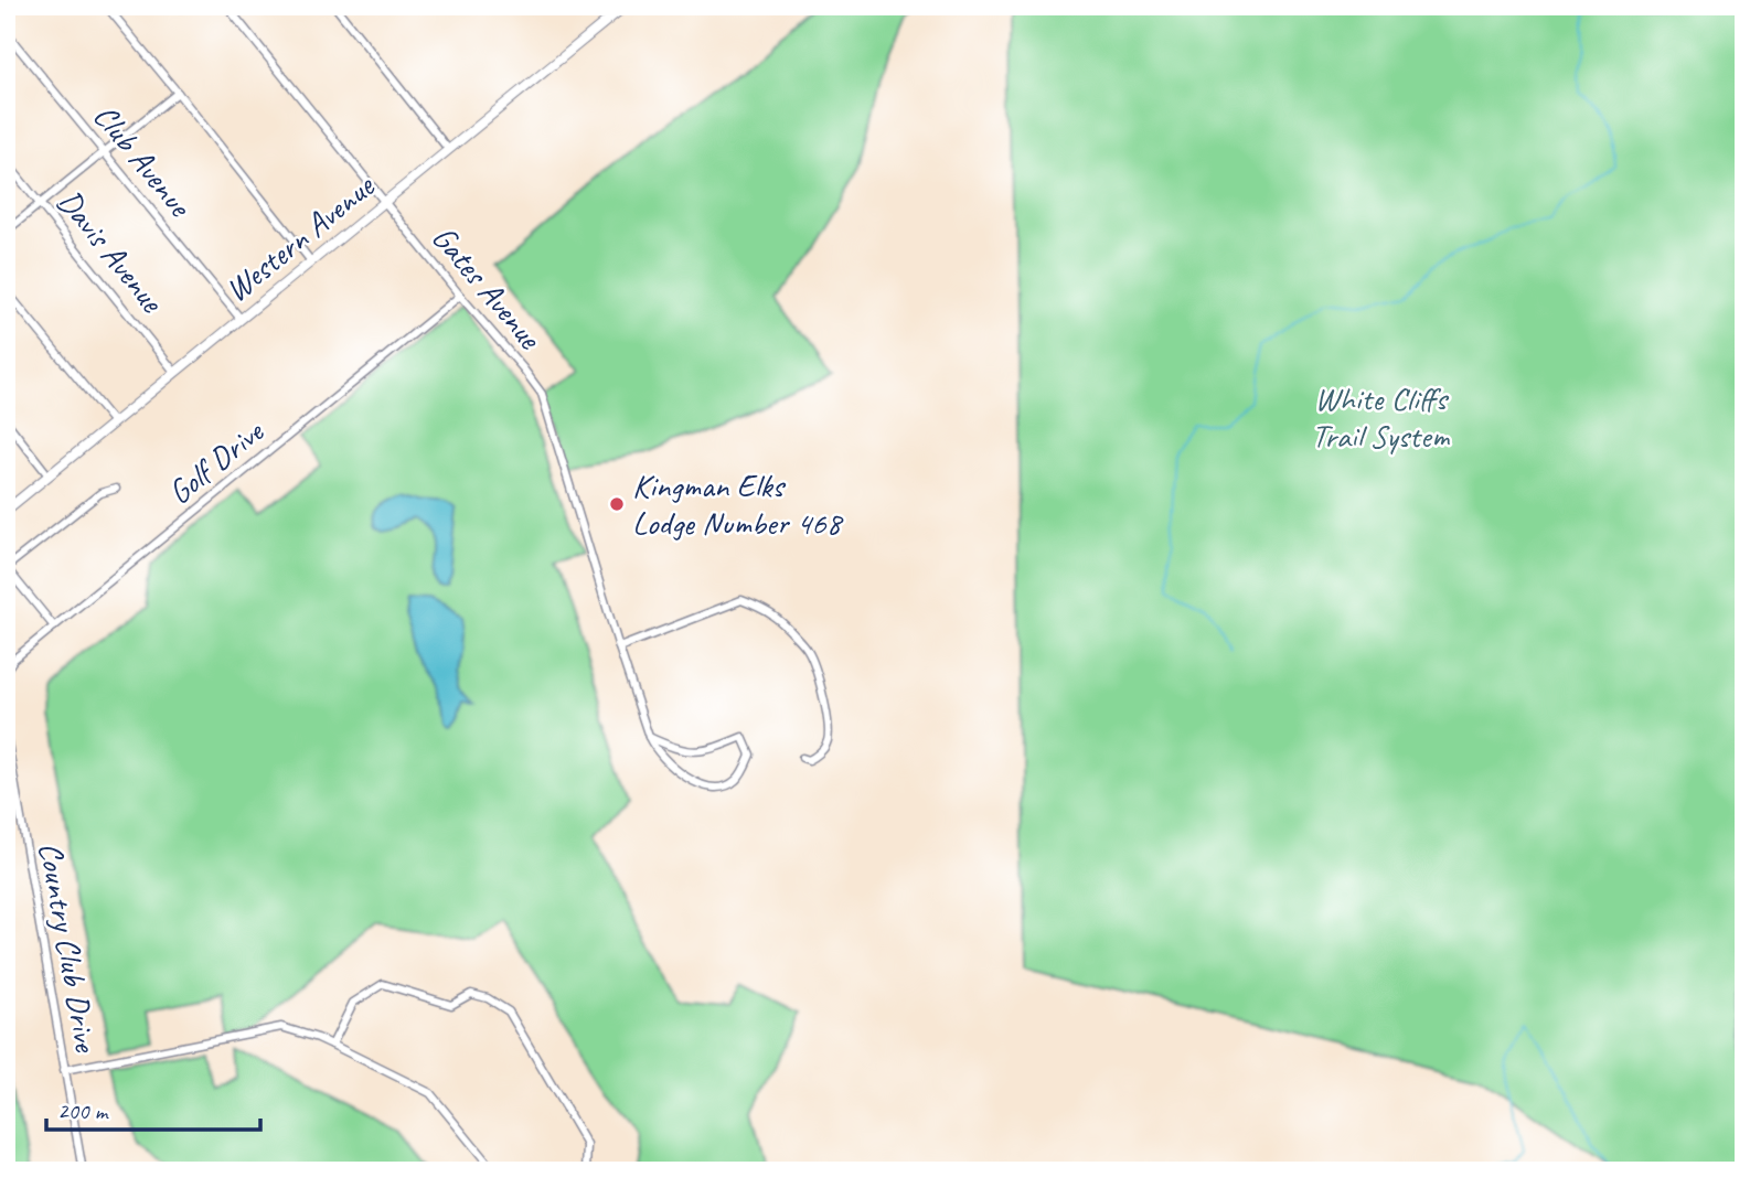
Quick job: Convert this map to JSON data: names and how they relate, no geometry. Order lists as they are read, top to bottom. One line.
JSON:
{"streets":{"street":["Club Avenue","Western Avenue","Davis Avenue","Gates Avenue","Golf Drive","Country Club Drive"]},"crossings":[["Club Avenue","Western Avenue"],["Western Avenue","Davis Avenue"],["Western Avenue","Gates Avenue"],["Gates Avenue","Golf Drive"]],"parks":["White Cliffs Trail System"],"places":["Kingman Elks Lodge Number 468"],"scale_bar":"200 m"}
